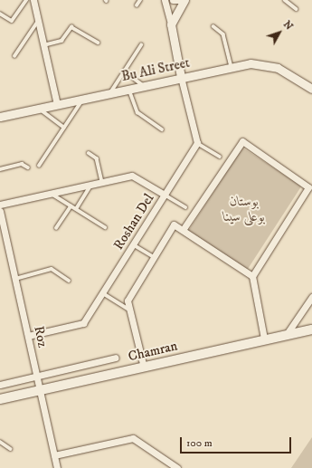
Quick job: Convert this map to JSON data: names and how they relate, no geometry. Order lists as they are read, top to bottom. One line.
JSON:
{"streets":{"main road":["Chamran"],"street":["Bu Ali Street","Roshan Del","Roz"]},"crossings":[["Roshan Del","Roz"],["Roz","Chamran"]],"parks":["بوستان بوعلی سینا"],"scale_bar":"100 m","north":"top right"}
